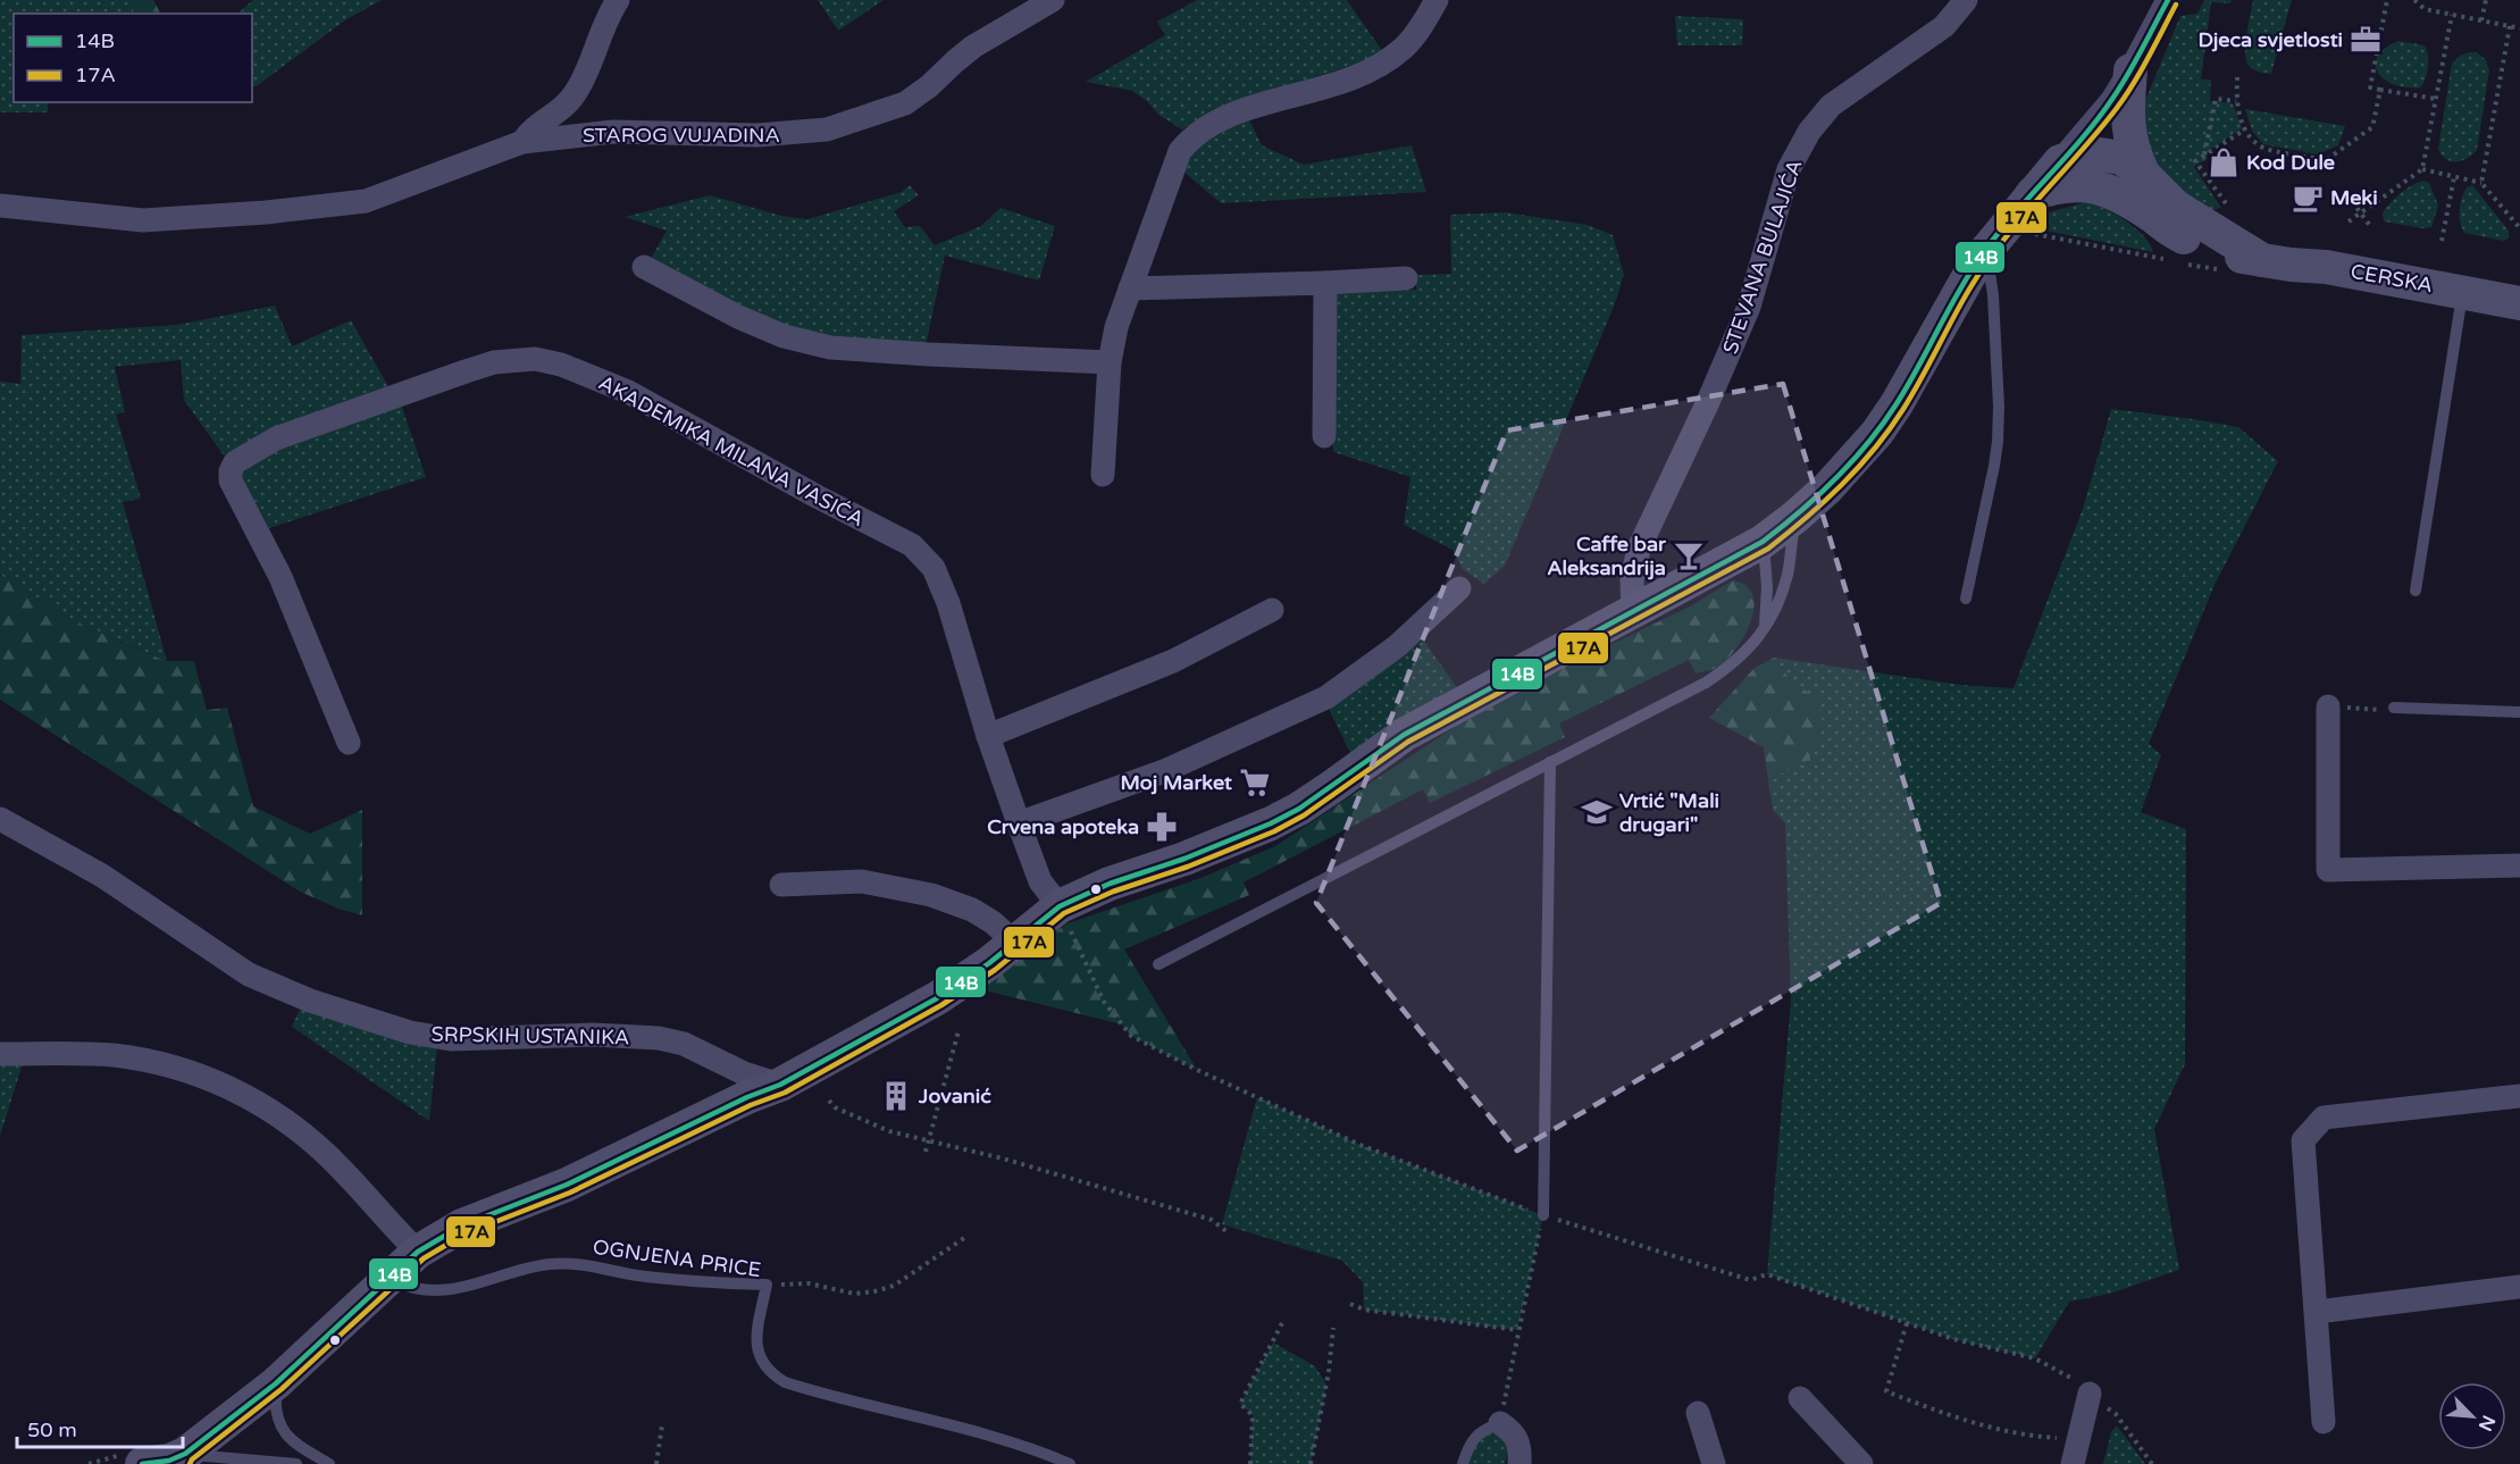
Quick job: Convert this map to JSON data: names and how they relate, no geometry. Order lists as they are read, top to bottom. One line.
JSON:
{"streets":{"street":["STAROG VUJADINA","STEVANA BULAJIĆA","CERSKA","AKADEMIKA MILANA VASIĆA","SRPSKIH USTANIKA"],"lane":["OGNJENA PRICE"]},"places":{"office":["Djeca svjetlosti"],"shop":["Kod Dule"],"cafe":["Meki"],"bar":["Caffe bar Aleksandrija"],"supermarket":["Moj Market"],"school or university":["Vrtić \"Mali drugari\""],"pharmacy":["Crvena apoteka"],"building":["Jovanić"]},"lines":["transit line 14B","transit line 17A"],"legend":["14B","17A"],"scale_bar":"50 m","north":"bottom right"}
